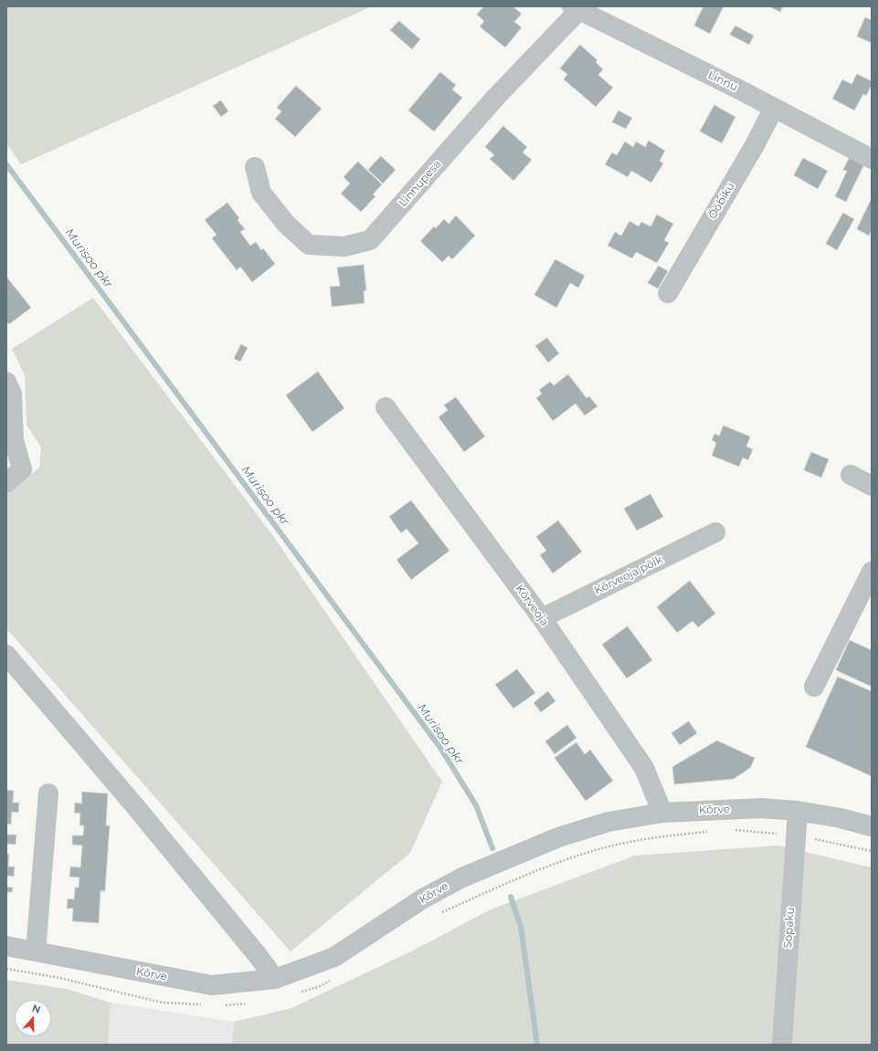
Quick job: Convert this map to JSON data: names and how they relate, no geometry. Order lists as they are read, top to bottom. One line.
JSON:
{"streets":{"street":["Linnu","Linnupesa","Ööbiku","Kõrveoja põik","Kõrveoja","Kõrve","Sopaku"]},"crossings":[["Linnu","Linnupesa"],["Linnu","Ööbiku"],["Kõrveoja põik","Kõrveoja"],["Kõrveoja","Kõrve"],["Kõrve","Sopaku"]],"water":["Murisoo pkr"],"north":"top"}
